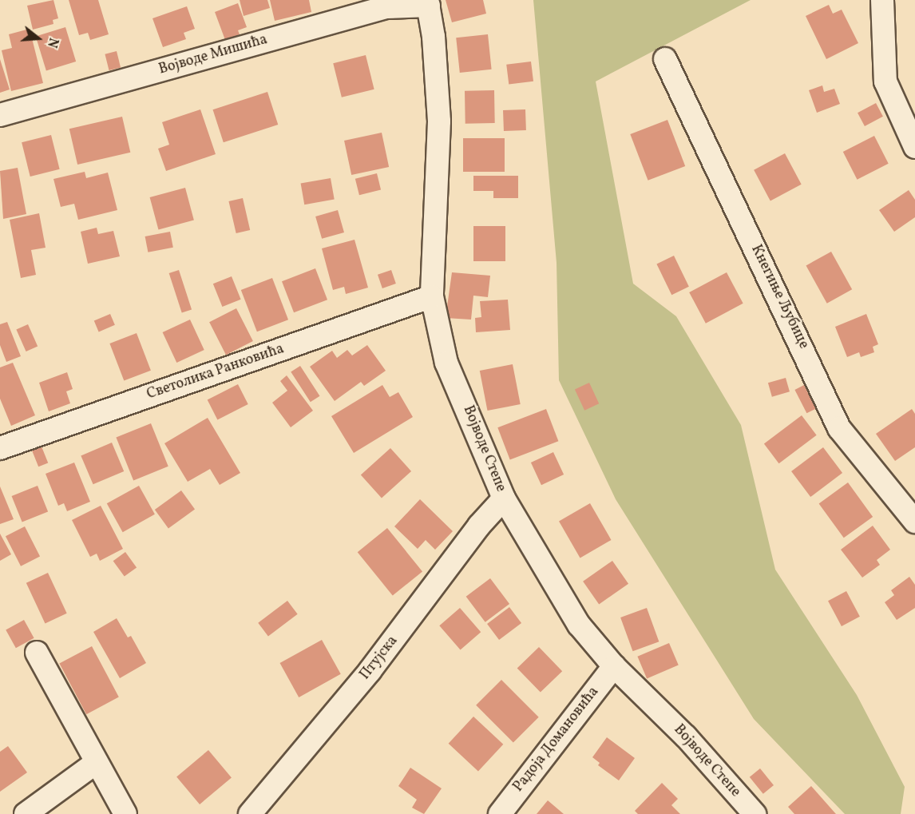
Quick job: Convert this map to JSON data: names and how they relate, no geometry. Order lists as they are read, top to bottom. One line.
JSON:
{"streets":{"street":["Војводе Мишића","Кнегиње Љубице","Светолика Ранковића","Војводе Степе","Птујска","Радоја Домановића"]},"crossings":[["Војводе Мишића","Војводе Степе"],["Светолика Ранковића","Војводе Степе"],["Војводе Степе","Птујска"],["Војводе Степе","Радоја Домановића"]],"north":"right"}
